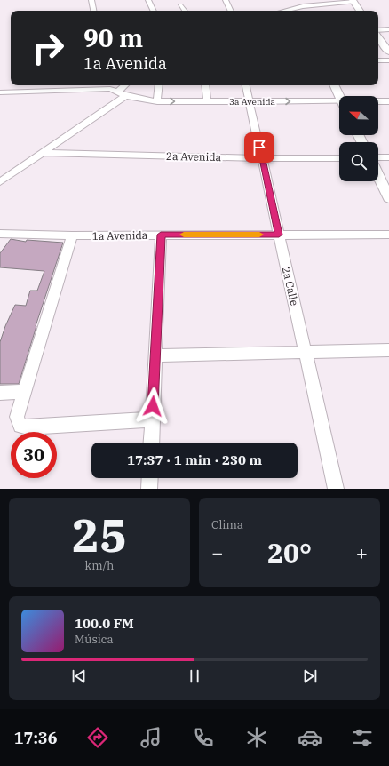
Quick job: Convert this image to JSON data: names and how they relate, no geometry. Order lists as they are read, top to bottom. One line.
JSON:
{"streets":{"street":["3a Avenida","2a Avenida","1a Avenida","2a Calle"]},"crossings":[["3a Avenida","2a Calle"],["2a Avenida","2a Calle"],["1a Avenida","2a Calle"]],"north":"left","page":{"turn":["90 m","1a Avenida"],"limit":"30","trip":"17:37 · 1 min · 230 m","tile":[["25","km/h"],"Clima"],"heat":["−","20°","+"],"song":["100.0 FM","Música"],"tabs":"17:36"}}
